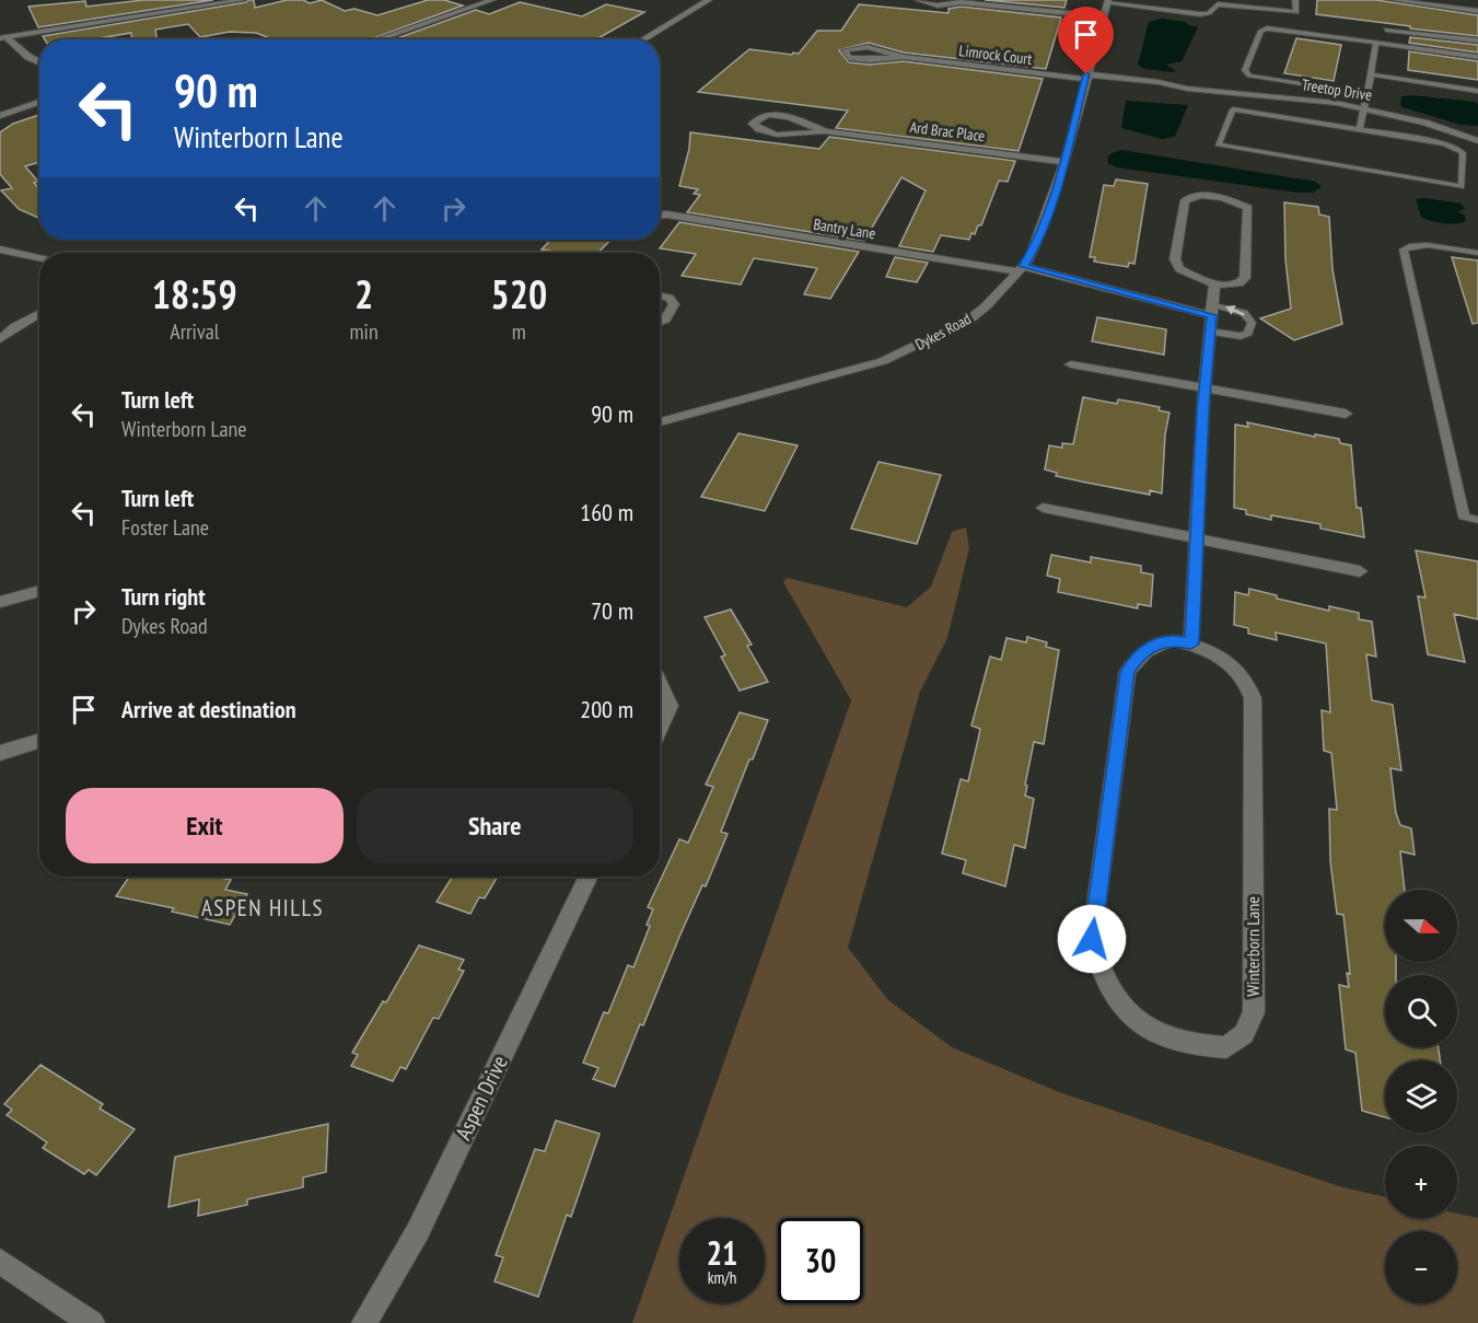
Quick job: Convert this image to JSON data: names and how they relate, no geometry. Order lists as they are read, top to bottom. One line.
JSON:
{"streets":{"street":["Limrock Court","Treetop Drive","Ard Brac Place","Bantry Lane","Dykes Road","Winterborn Lane","Aspen Drive"]},"crossings":[["Limrock Court","Treetop Drive"],["Limrock Court","Dykes Road"],["Treetop Drive","Dykes Road"],["Ard Brac Place","Dykes Road"],["Bantry Lane","Dykes Road"]],"districts":["ASPEN HILLS"],"north":"right","page":{"turn":["90 m","Winterborn Lane"],"eta":["18:59","Arrival","2","min","520","m"],"list":[{"name":"Turn left","note":"Winterborn Lane","value":"90 m"},{"name":"Turn left","note":"Foster Lane","value":"160 m"},{"name":"Turn right","note":"Dykes Road","value":"70 m"},{"name":"Arrive at destination","value":"200 m"}],"buttons":["Exit","Share"],"map_buttons":["+","−"],"speed":"21 km/h","limit":"30"}}
